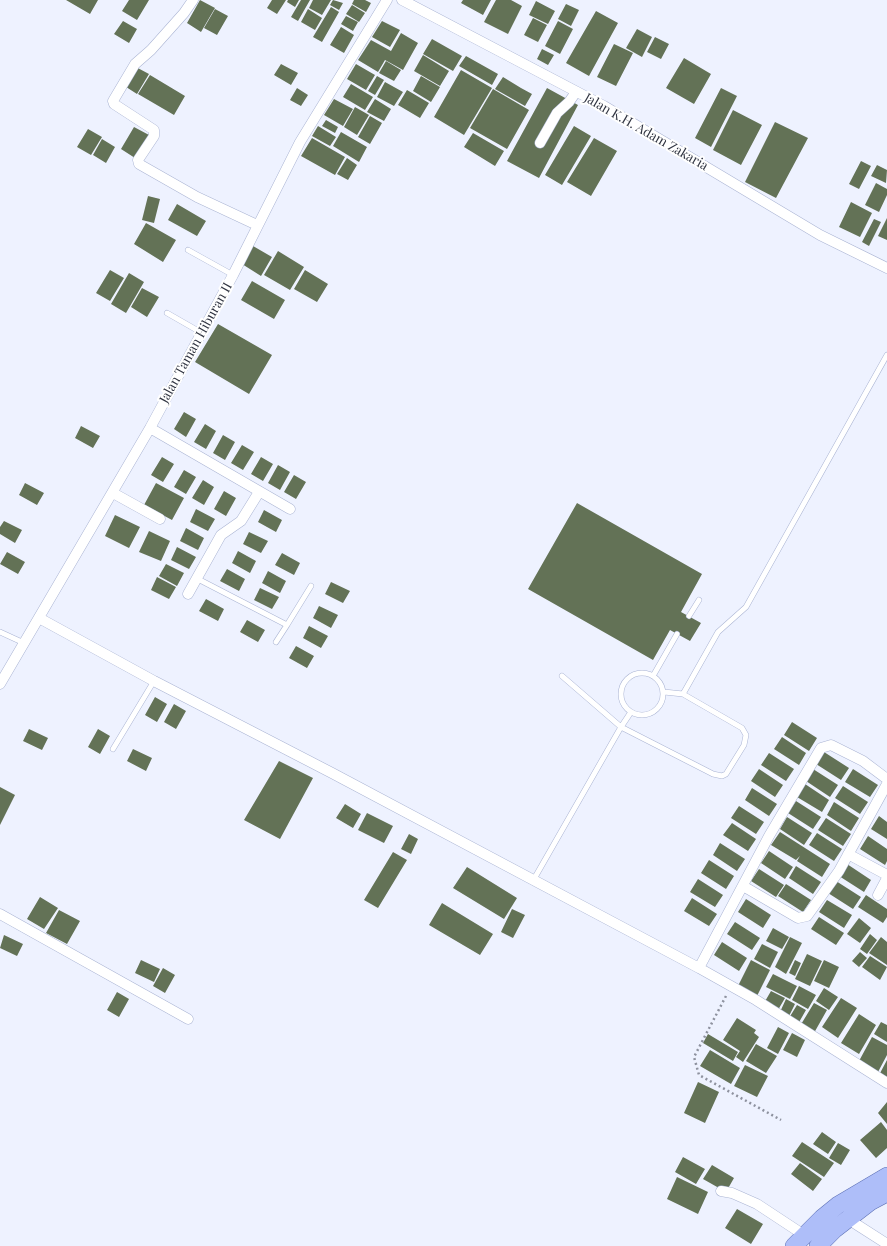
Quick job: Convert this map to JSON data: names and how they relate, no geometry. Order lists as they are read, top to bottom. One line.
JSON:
{"streets":{"street":["Jalan K.H. Adam Zakaria","Jalan Taman Hiburan II"]}}
